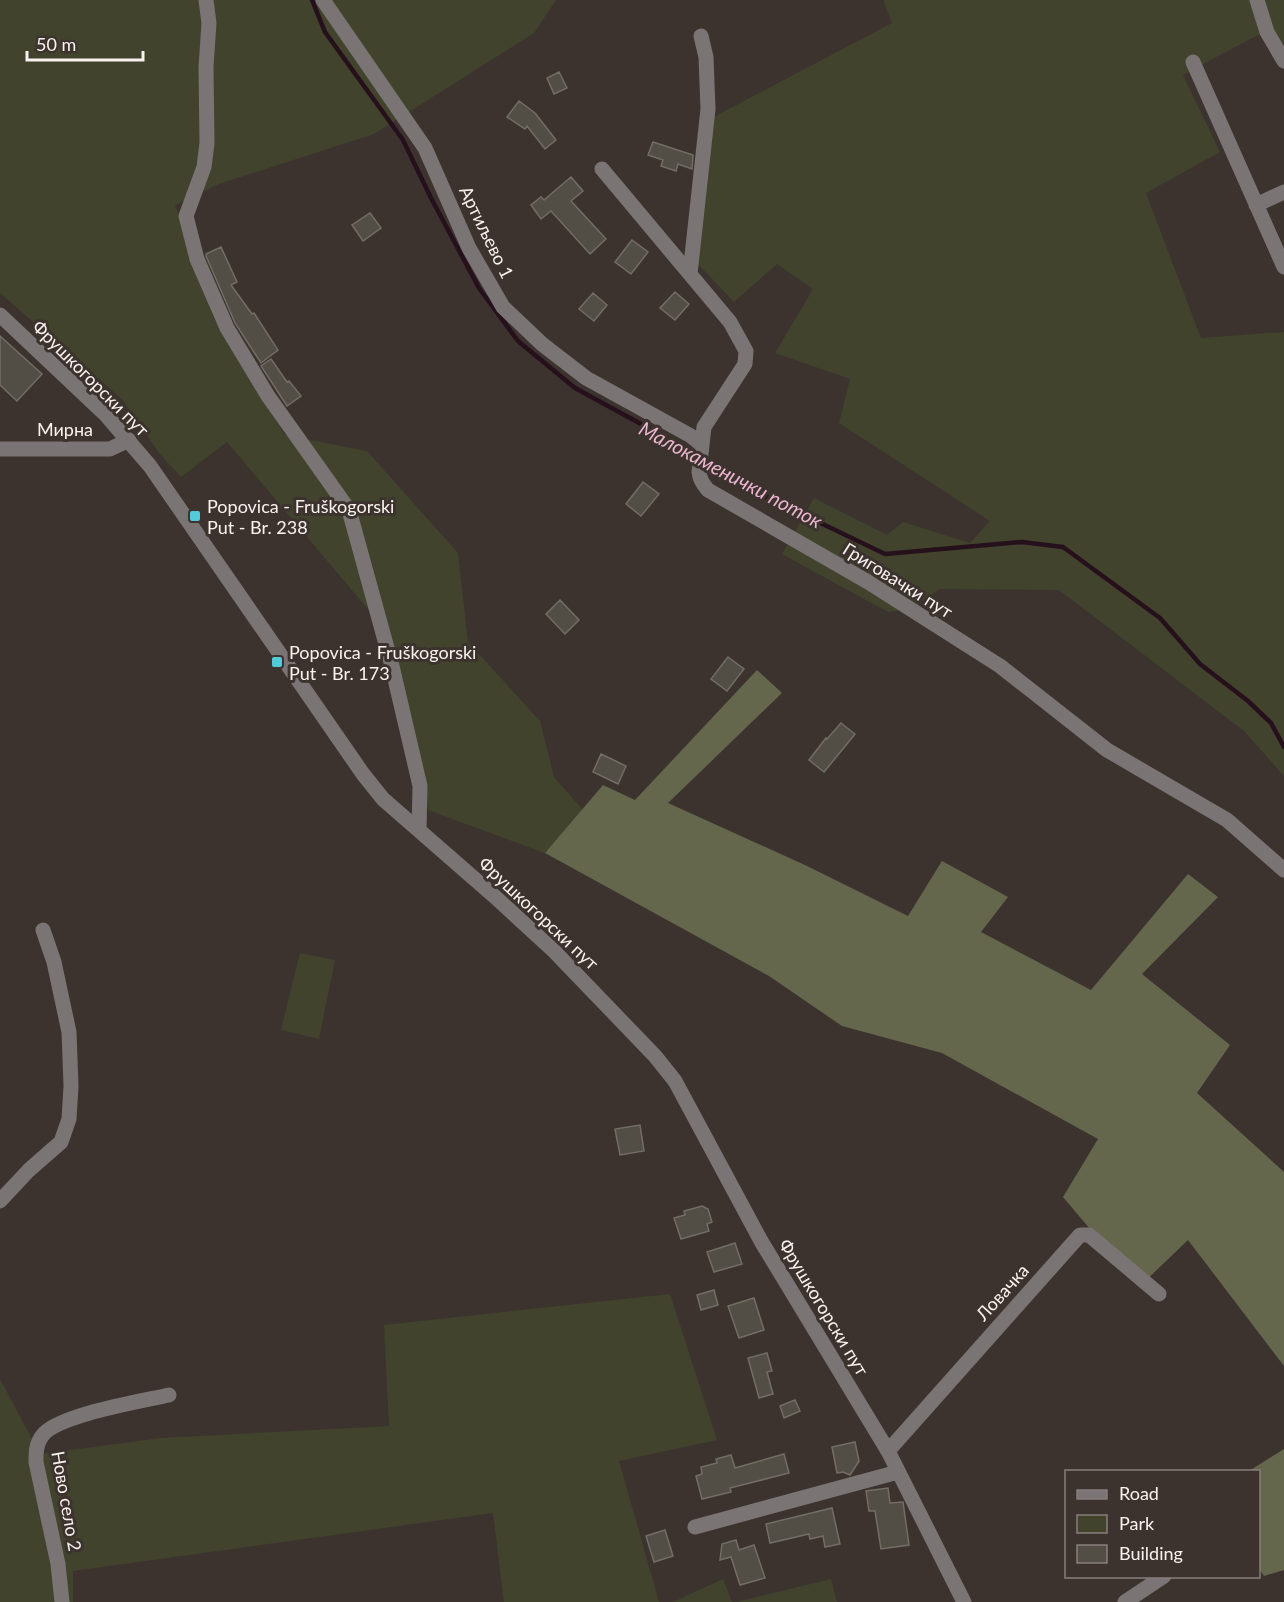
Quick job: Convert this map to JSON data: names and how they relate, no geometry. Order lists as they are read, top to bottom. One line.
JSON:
{"streets":{"street":["Артиљево 1","Фрушкогорски пут","Мирна","Григовачки пут","Ловачка","Ново село 2"]},"crossings":[["Артиљево 1","Григовачки пут"],["Фрушкогорски пут","Мирна"],["Фрушкогорски пут","Ловачка"]],"water":["Малокаменички поток"],"places":{"transit":["Popovica - Fruškogorski Put - Br. 238","Popovica - Fruškogorski Put - Br. 173"]},"legend":["Road","Park","Building"],"scale_bar":"50 m"}
